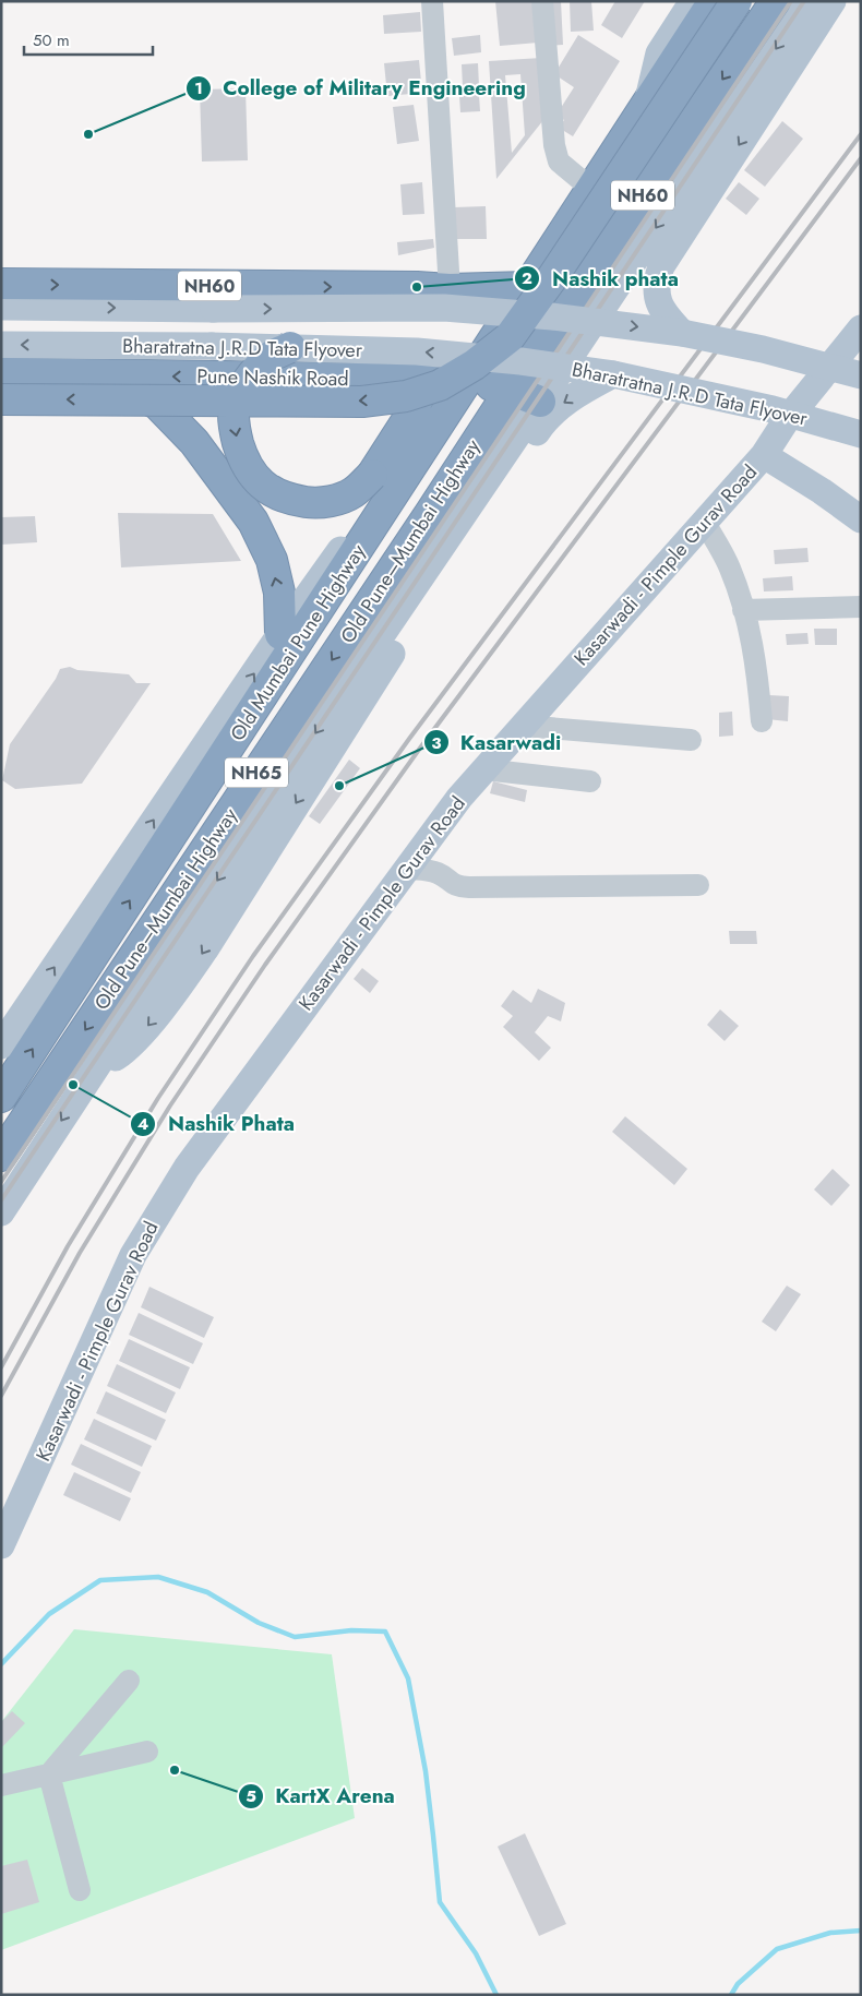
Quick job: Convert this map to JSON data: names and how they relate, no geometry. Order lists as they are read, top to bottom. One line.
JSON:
{"streets":{"highway":["NH60","Pune Nashik Road","Old Pune–Mumbai Highway","Old Mumbai Pune Highway","NH65"],"main road":["Bharatratna J.R.D Tata Flyover","Kasarwadi - Pimple Gurav Road"]},"crossings":[["NH60","Pune Nashik Road"],["NH60","Old Pune–Mumbai Highway"],["NH60","Old Mumbai Pune Highway"],["Pune Nashik Road","Old Pune–Mumbai Highway"],["Pune Nashik Road","Old Mumbai Pune Highway"]],"one_way":["Old Pune–Mumbai Highway","Old Mumbai Pune Highway"],"places":["College of Military Engineering","Nashik phata","Kasarwadi","Nashik Phata","KartX Arena"],"scale_bar":"50 m"}
